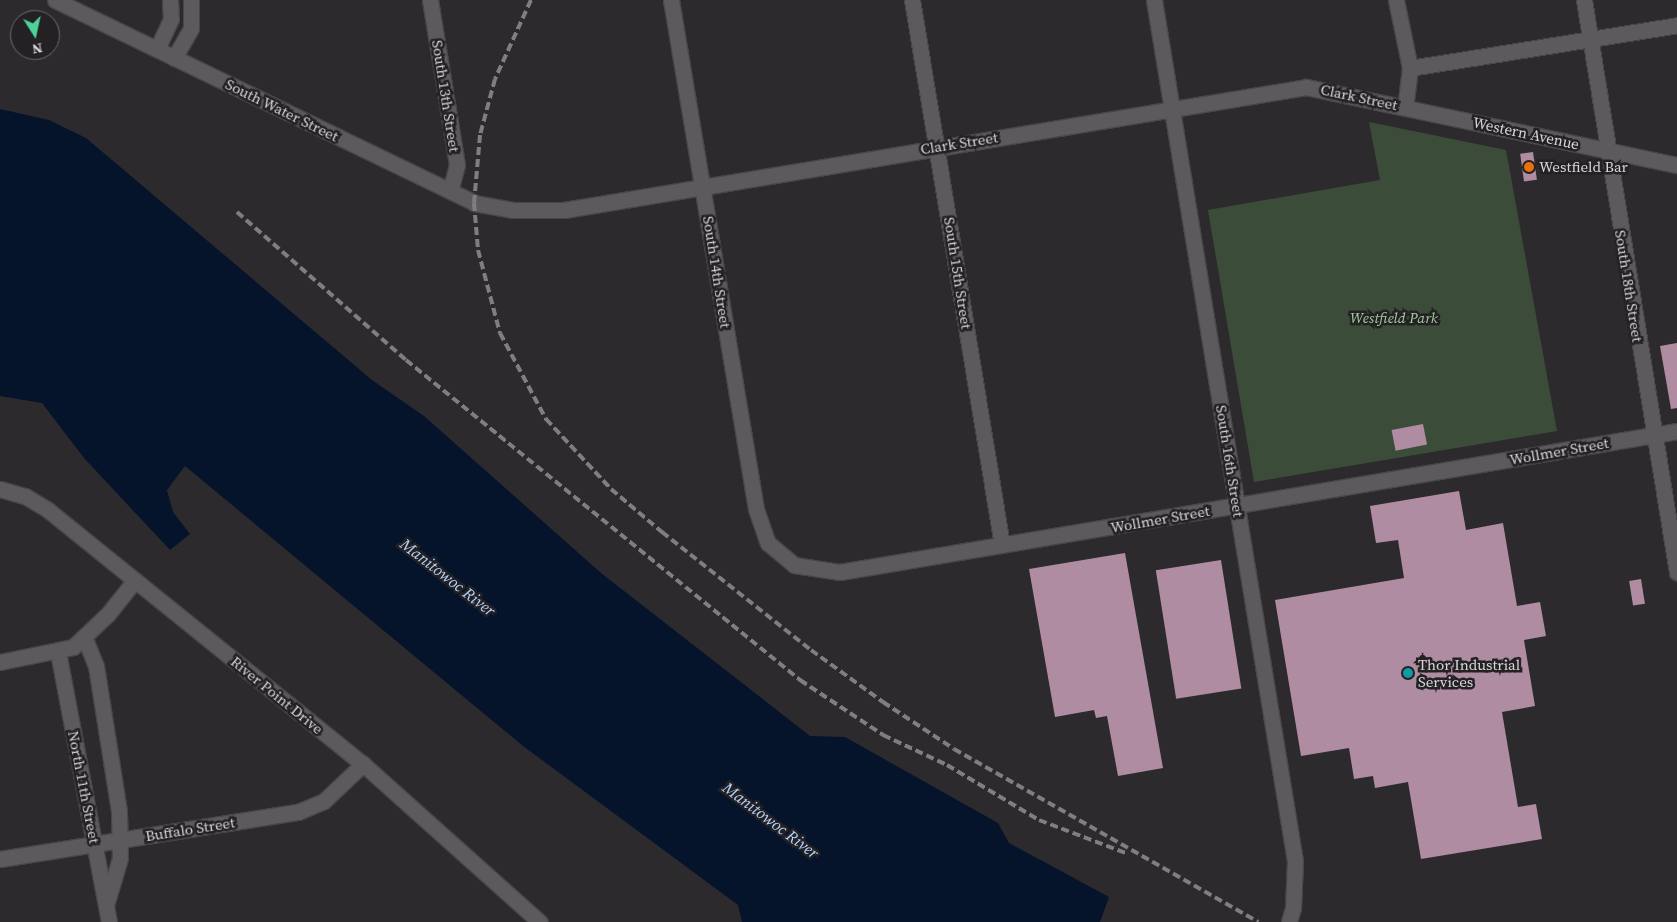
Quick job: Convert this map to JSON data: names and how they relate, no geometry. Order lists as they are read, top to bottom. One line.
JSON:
{"streets":{"street":["South 13th Street","Clark Street","South Water Street","Western Avenue","South 14th Street","South 15th Street","South 18th Street","Wollmer Street","South 16th Street","River Point Drive","North 11th Street","Buffalo Street"]},"crossings":[["South 13th Street","South Water Street"],["Clark Street","South Water Street"],["Clark Street","Western Avenue"],["Clark Street","South 14th Street"],["Clark Street","South 15th Street"],["Clark Street","South 16th Street"],["Western Avenue","South 18th Street"],["South 14th Street","Wollmer Street"],["South 15th Street","Wollmer Street"],["South 18th Street","Wollmer Street"],["Wollmer Street","South 16th Street"],["River Point Drive","Buffalo Street"],["North 11th Street","Buffalo Street"]],"water":["Manitowoc River"],"parks":["Westfield Park"],"places":["Westfield Bar","Thor Industrial Services"],"north":"bottom"}
